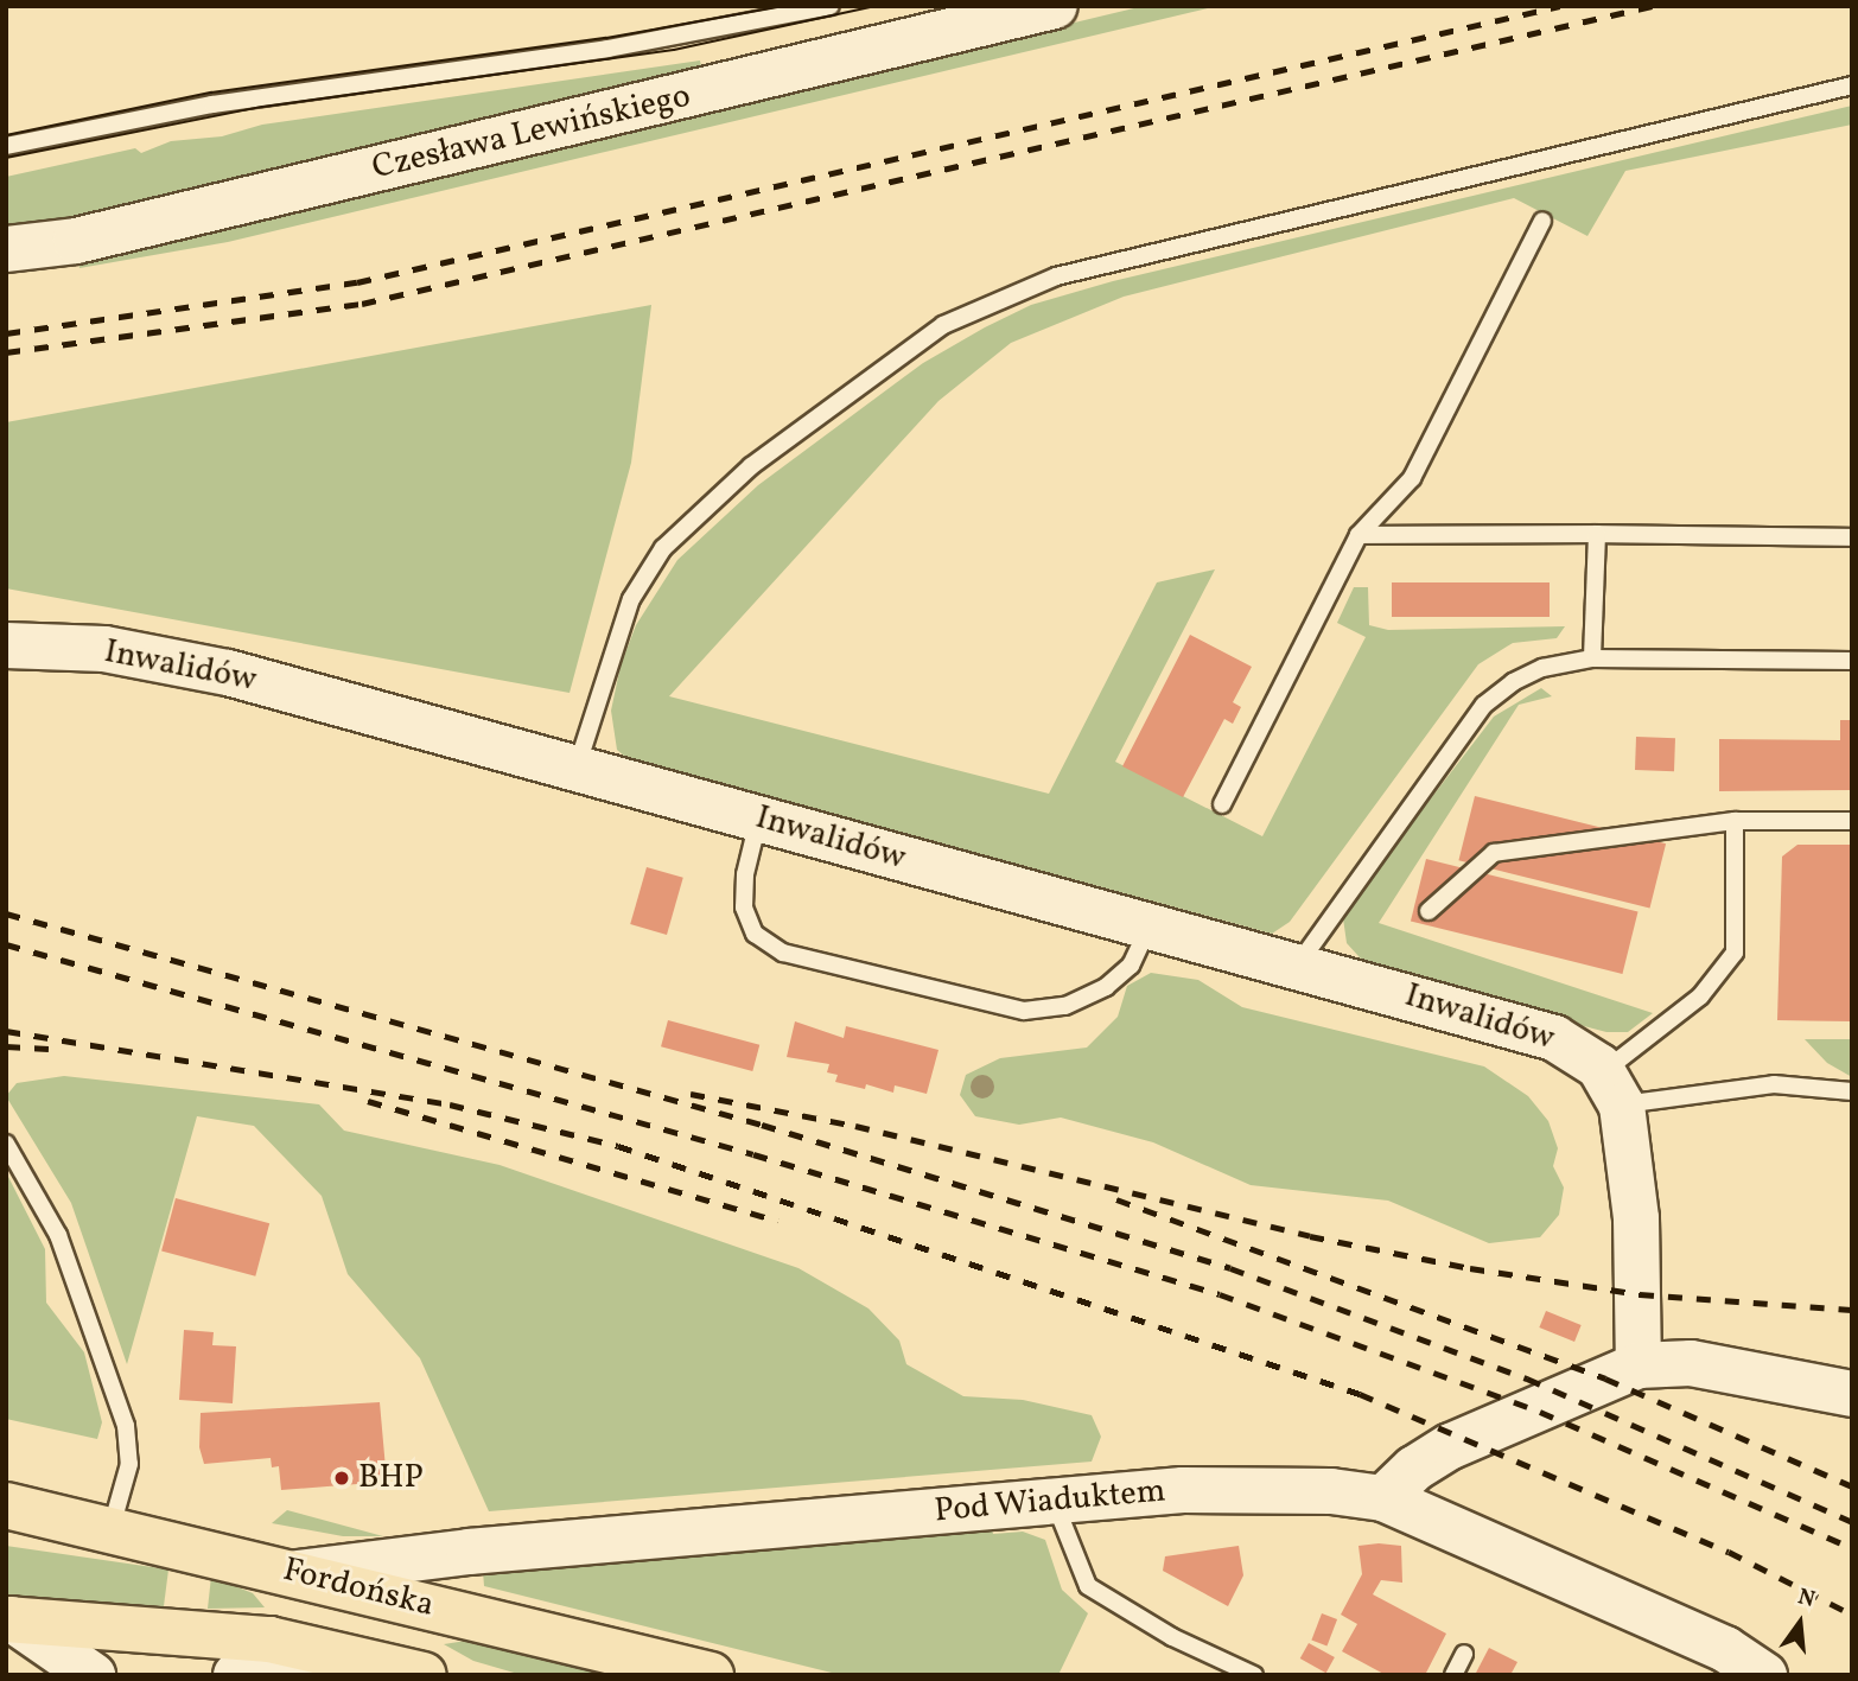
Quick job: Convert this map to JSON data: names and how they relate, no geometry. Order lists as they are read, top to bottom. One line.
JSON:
{"streets":{"main road":["Fordońska"],"street":["Czesława Lewińskiego","Inwalidów","Pod Wiaduktem"]},"crossings":[["Pod Wiaduktem","Fordońska"]],"places":["BHP"],"north":"top"}
